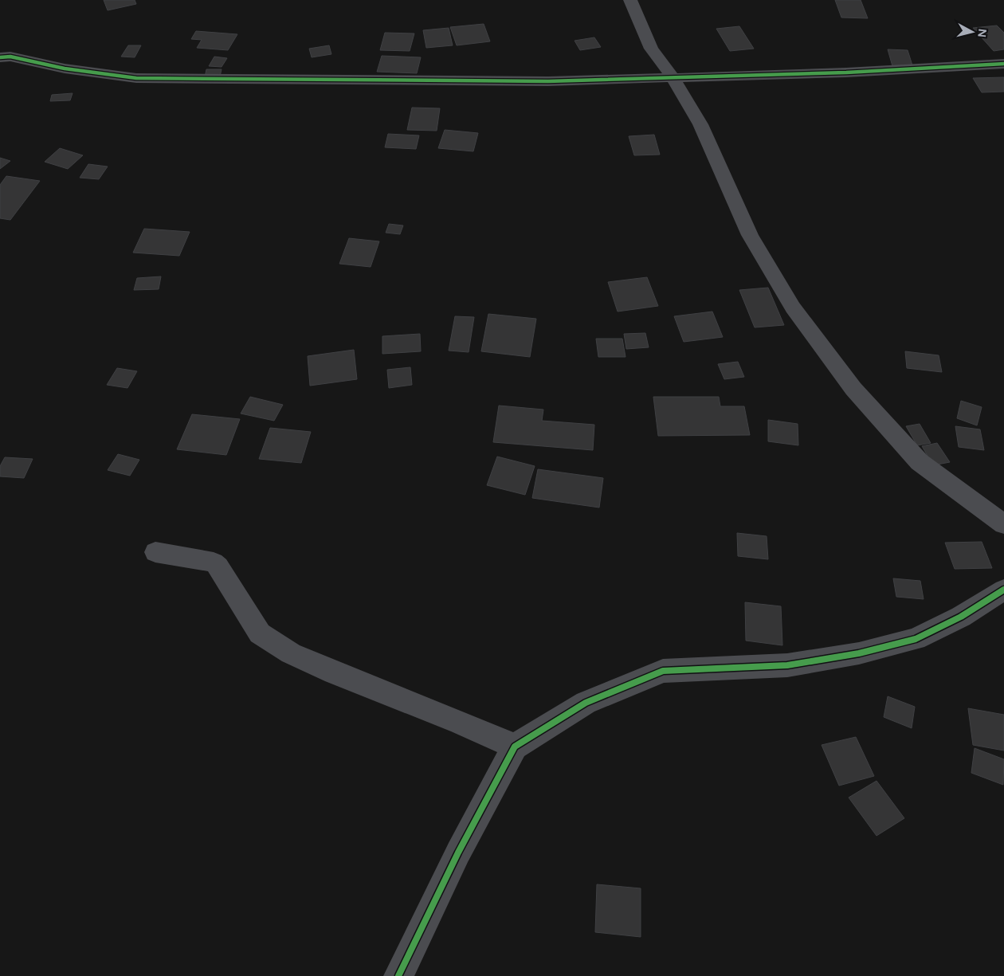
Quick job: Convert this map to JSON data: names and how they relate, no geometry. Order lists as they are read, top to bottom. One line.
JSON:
{"north":"right"}
